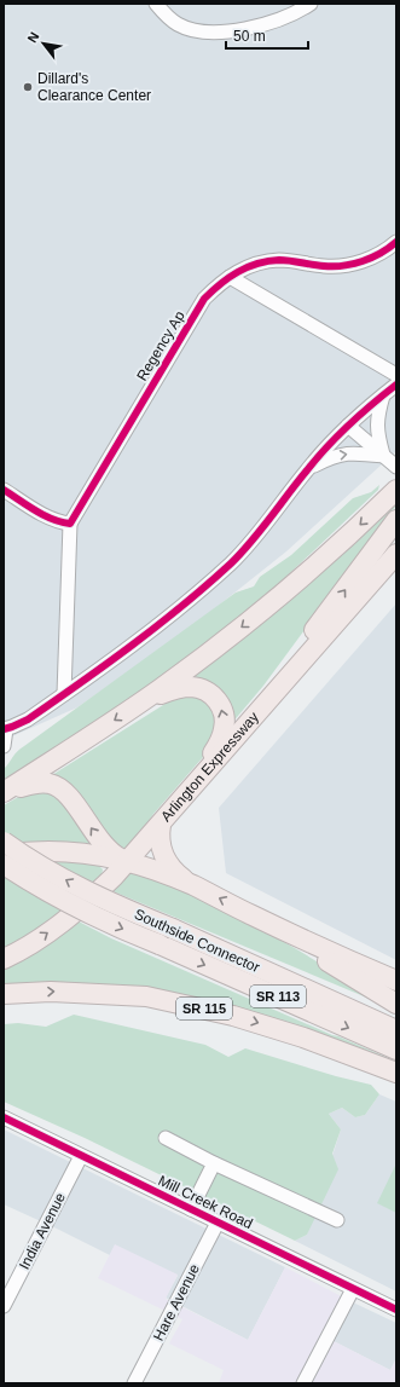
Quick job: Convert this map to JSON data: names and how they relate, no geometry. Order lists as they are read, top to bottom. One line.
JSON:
{"streets":{"highway":["Arlington Expressway","Southside Connector","SR 113","SR 115"],"street":["Regency Ap","Mill Creek Road","India Avenue","Hare Avenue"]},"crossings":[["Mill Creek Road","India Avenue"],["Mill Creek Road","Hare Avenue"]],"places":["Dillard's Clearance Center"],"scale_bar":"50 m","north":"top left"}
